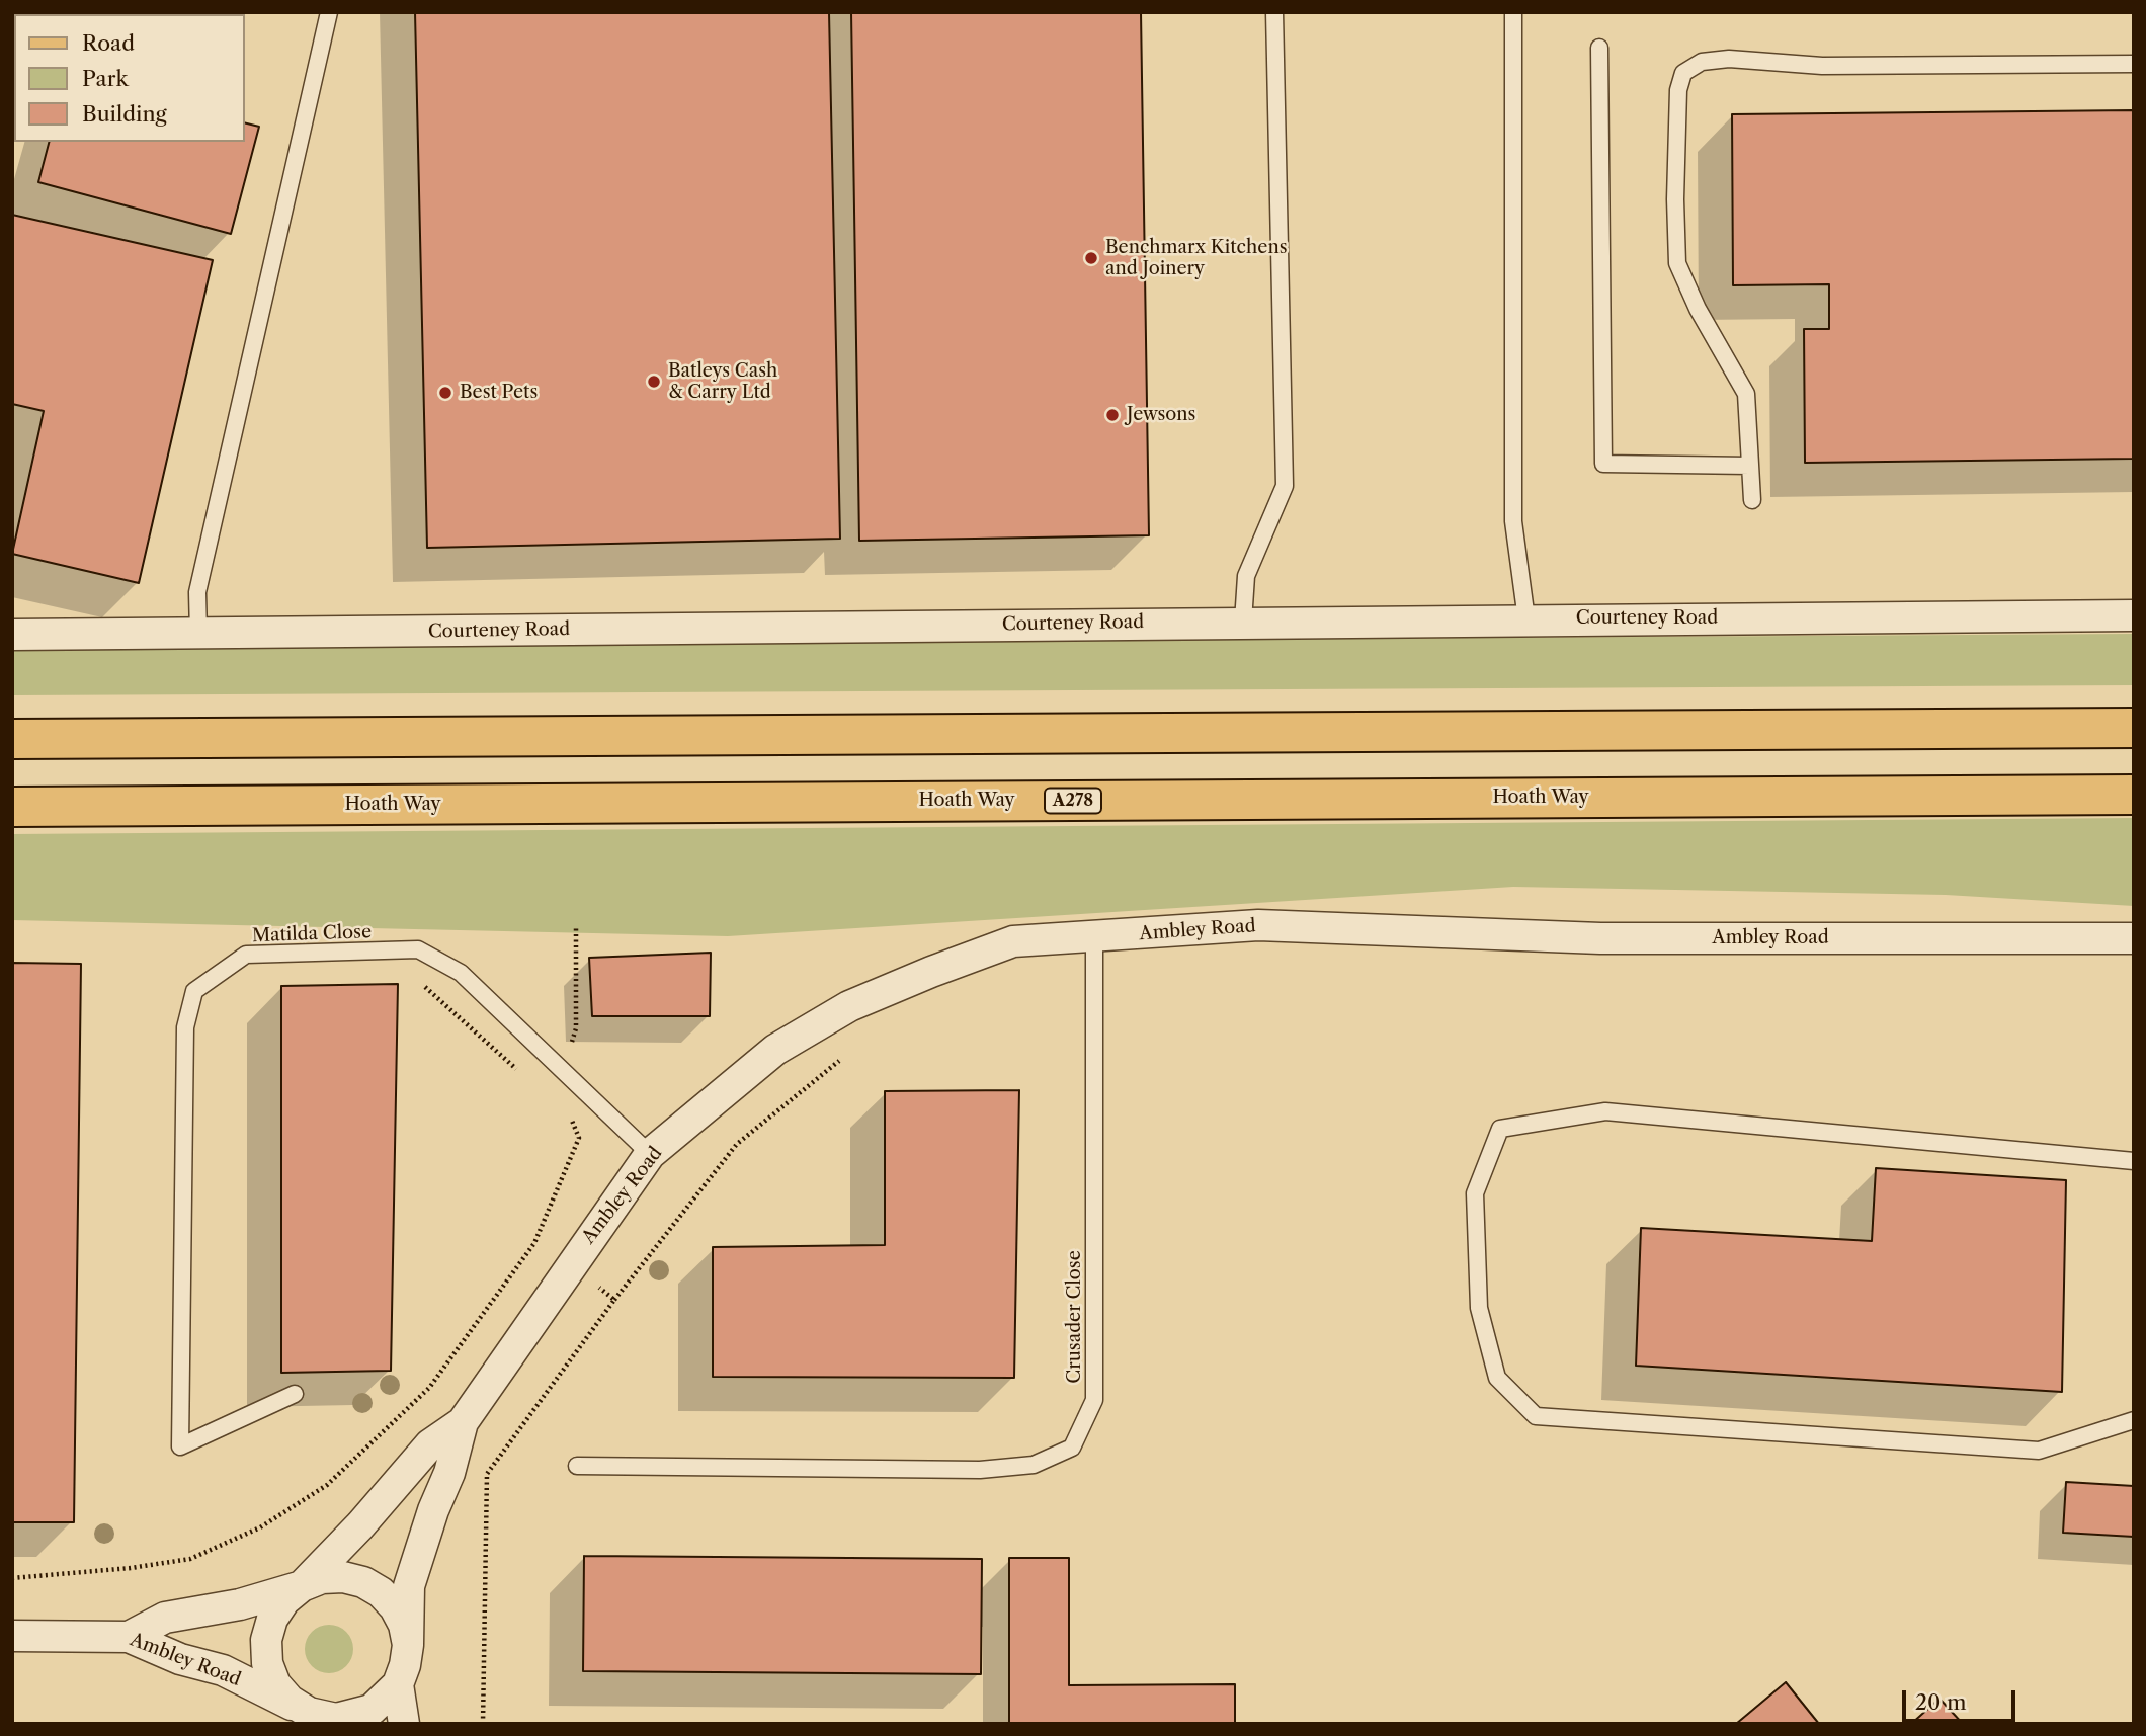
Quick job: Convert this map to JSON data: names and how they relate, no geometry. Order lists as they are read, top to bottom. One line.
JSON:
{"streets":{"main road":["Hoath Way","A278"],"street":["Courteney Road","Ambley Road"],"lane":["Matilda Close","Crusader Close"]},"crossings":[["Ambley Road","Matilda Close"],["Ambley Road","Crusader Close"]],"places":["Benchmarx Kitchens and Joinery","Batleys Cash & Carry Ltd","Best Pets","Jewsons"],"legend":["Road","Park","Building"],"scale_bar":"20 m"}
